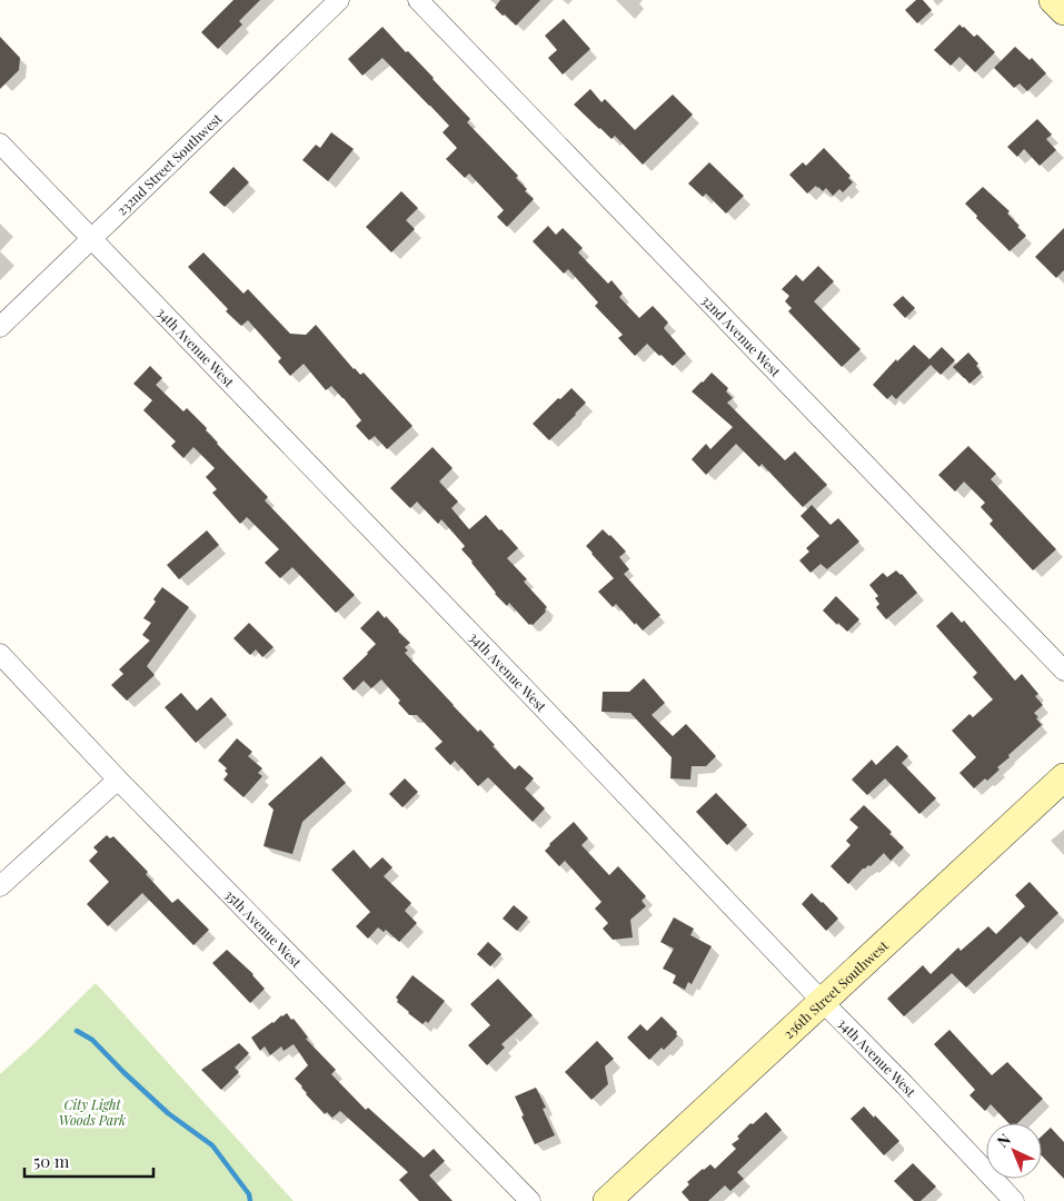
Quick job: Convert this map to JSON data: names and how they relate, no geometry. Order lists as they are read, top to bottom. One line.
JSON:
{"streets":{"street":["232nd Street Southwest","32nd Avenue West","34th Avenue West","35th Avenue West","236th Street Southwest"]},"crossings":[["232nd Street Southwest","34th Avenue West"],["34th Avenue West","236th Street Southwest"]],"parks":["City Light Woods Park"],"scale_bar":"50 m","north":"top left"}
